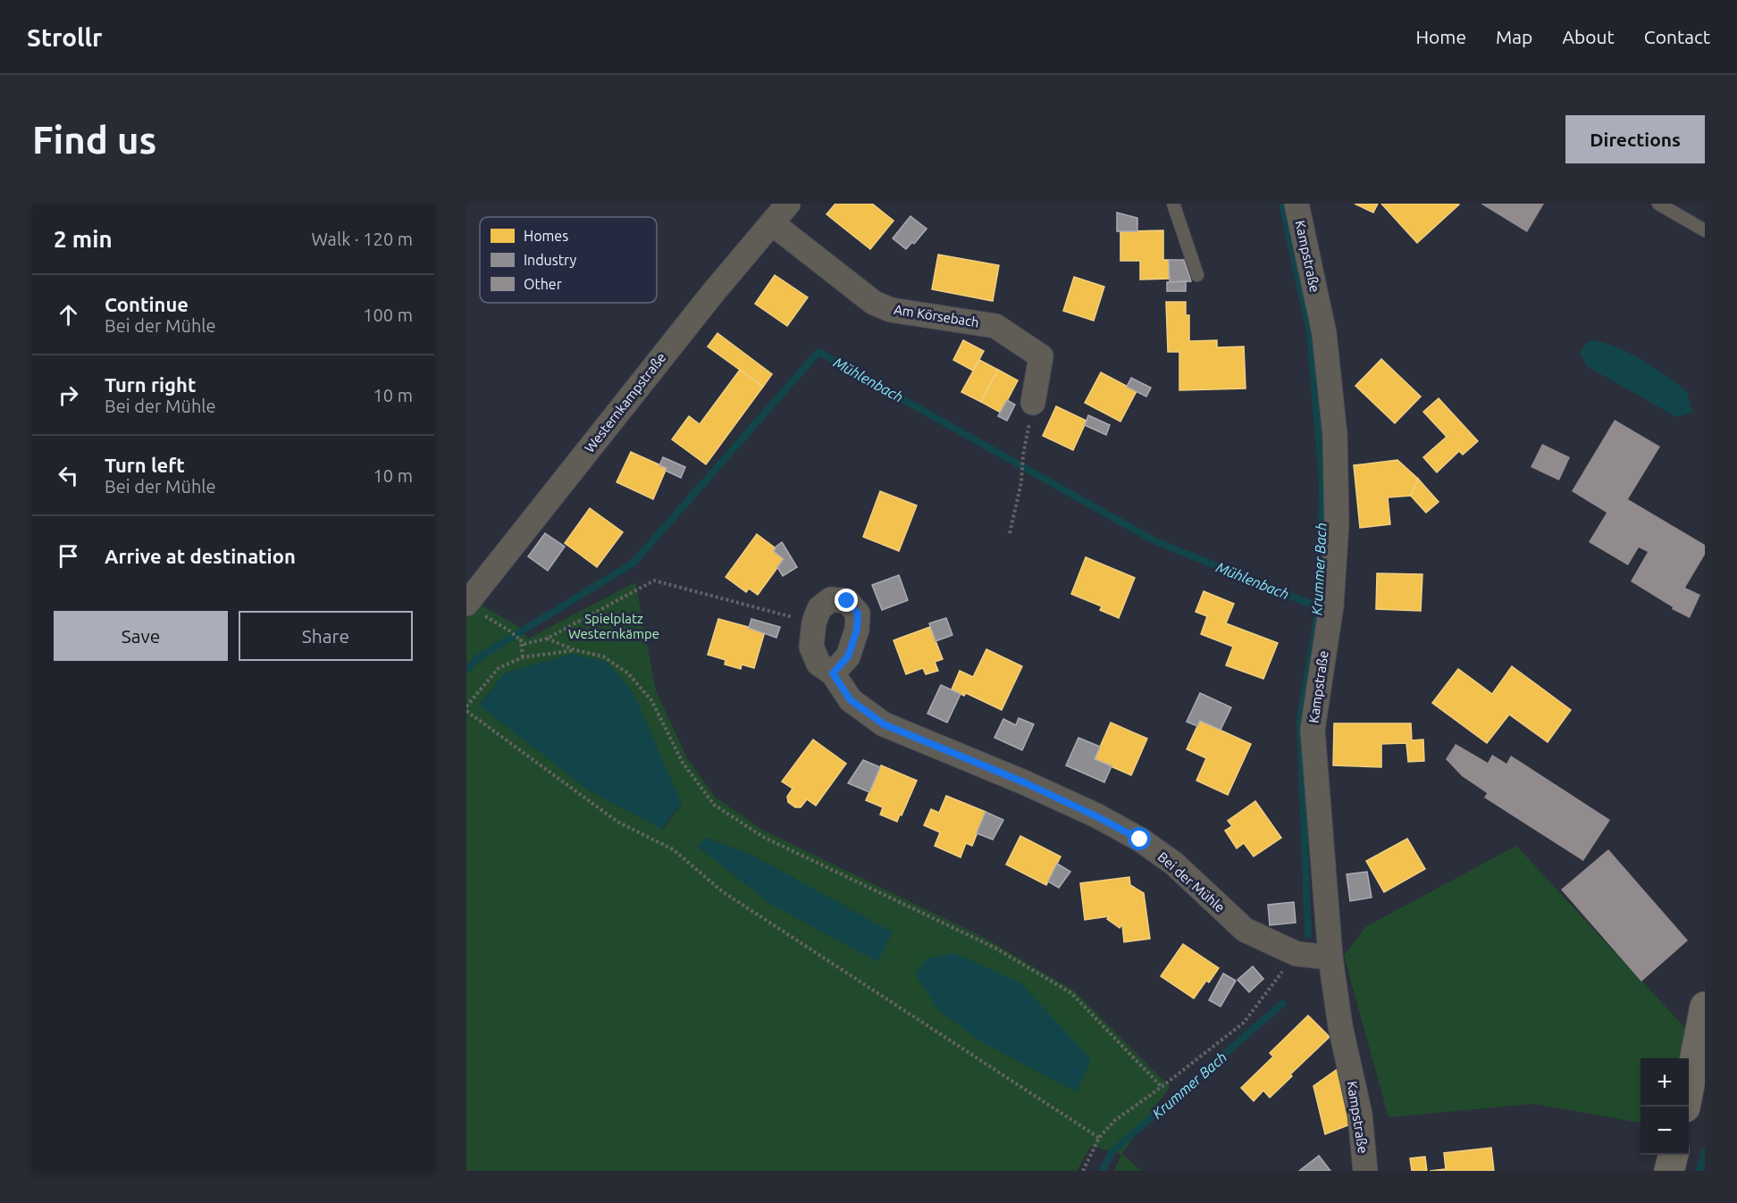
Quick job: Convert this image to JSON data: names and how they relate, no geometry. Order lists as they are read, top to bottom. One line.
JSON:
{"streets":{"street":["Kampstraße","Am Körsebach","Westernkampstraße","Bei der Mühle"]},"crossings":[["Kampstraße","Bei der Mühle"],["Am Körsebach","Westernkampstraße"]],"water":["Mühlenbach","Krummer Bach"],"parks":["Spielplatz Westernkämpe"],"legend":["Homes","Industry","Other"],"page":{"header":"Strollr","nav":["Home","Map","About","Contact"],"buttons":["Directions",["Save","Share"]],"title":"Find us","heading":["2 min","Walk · 120 m"],"list":[["Continue","Bei der Mühle","100 m"],["Turn right","Bei der Mühle","10 m"],["Turn left","Bei der Mühle","10 m"],"Arrive at destination"],"map_buttons":["+","−"]}}
